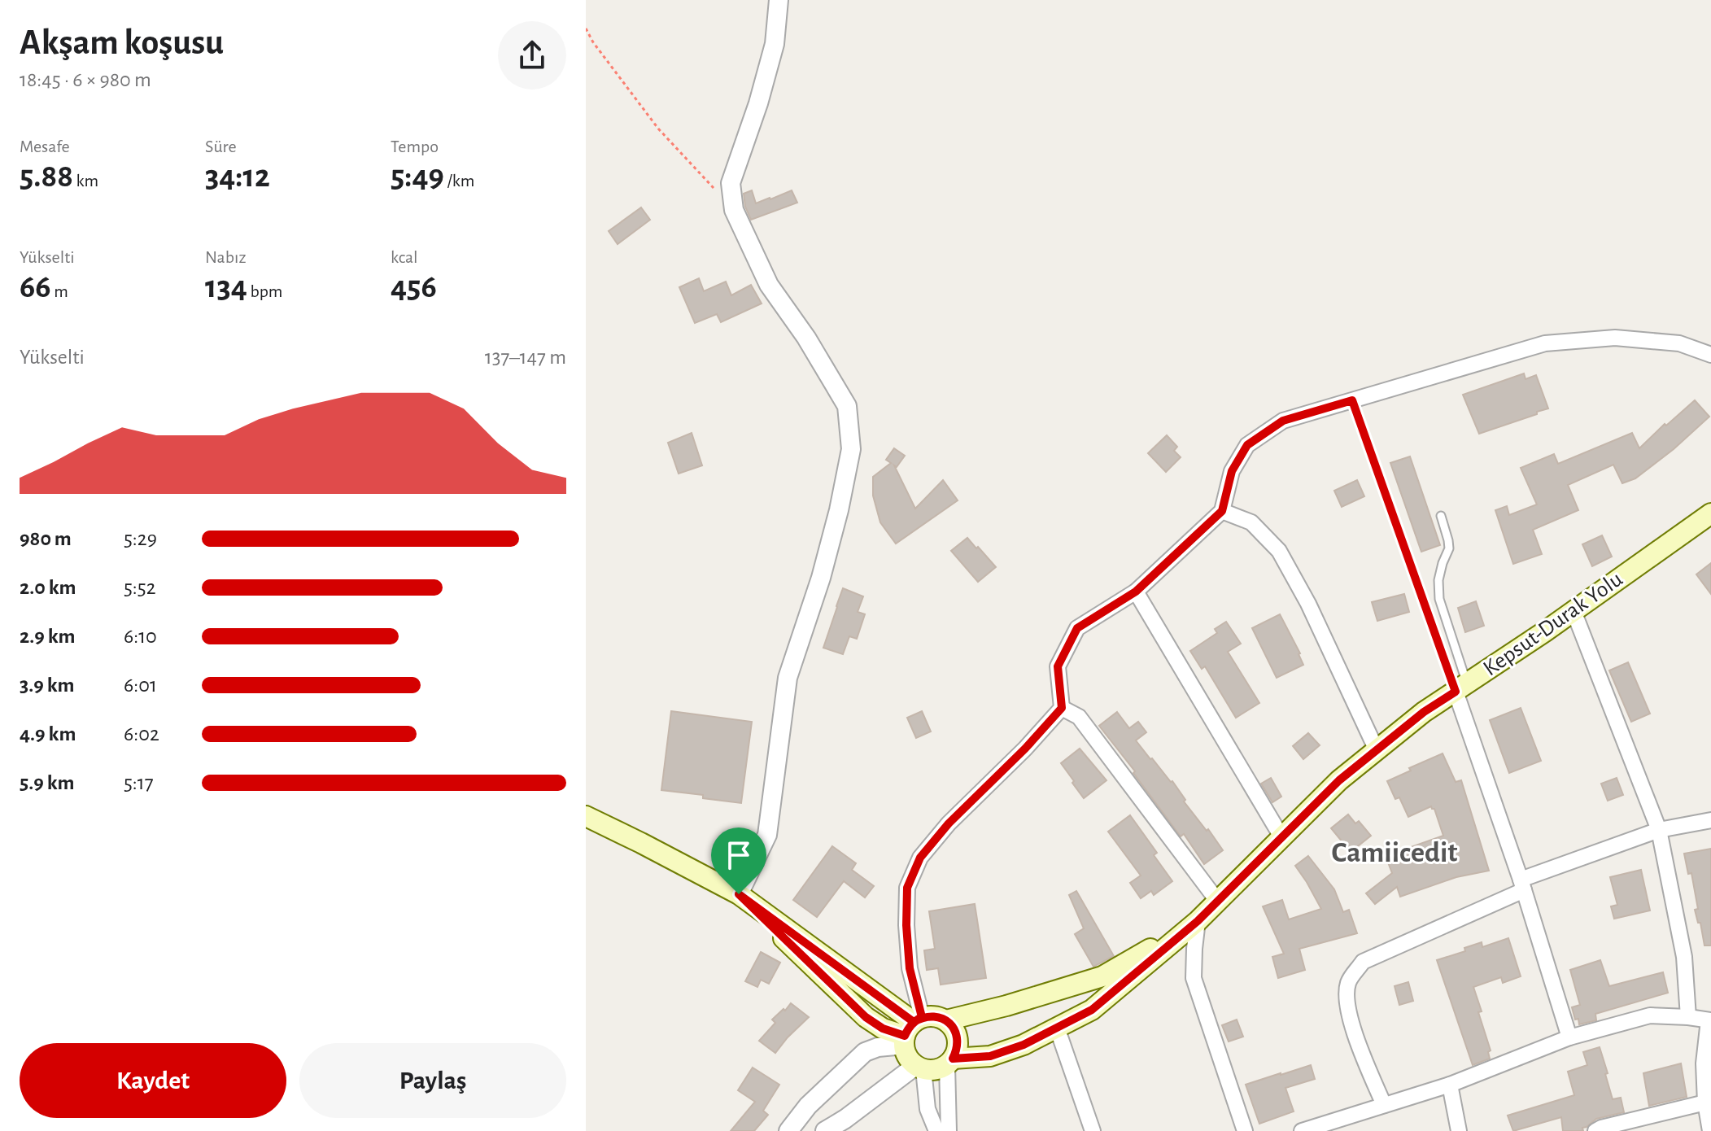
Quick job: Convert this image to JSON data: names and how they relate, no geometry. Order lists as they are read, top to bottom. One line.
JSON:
{"streets":{"main road":["Kepsut-Durak Yolu"]},"districts":["Camiicedit"],"page":{"heading":["Akşam koşusu","18:45 · 6 × 980 m"],"stats":[["Mesafe","5.88 km"],["Süre","34:12"],["Tempo","5:49 /km"],["Yükselti","66 m"],["Nabız","134 bpm"],["kcal","456"]],"chart":["Yükselti","137–147 m"],"list":[{"name":"980 m","note":"5:29"},{"name":"2.0 km","note":"5:52"},{"name":"2.9 km","note":"6:10"},{"name":"3.9 km","note":"6:01"},{"name":"4.9 km","note":"6:02"},{"name":"5.9 km","note":"5:17"}],"buttons":["Kaydet","Paylaş"]}}
